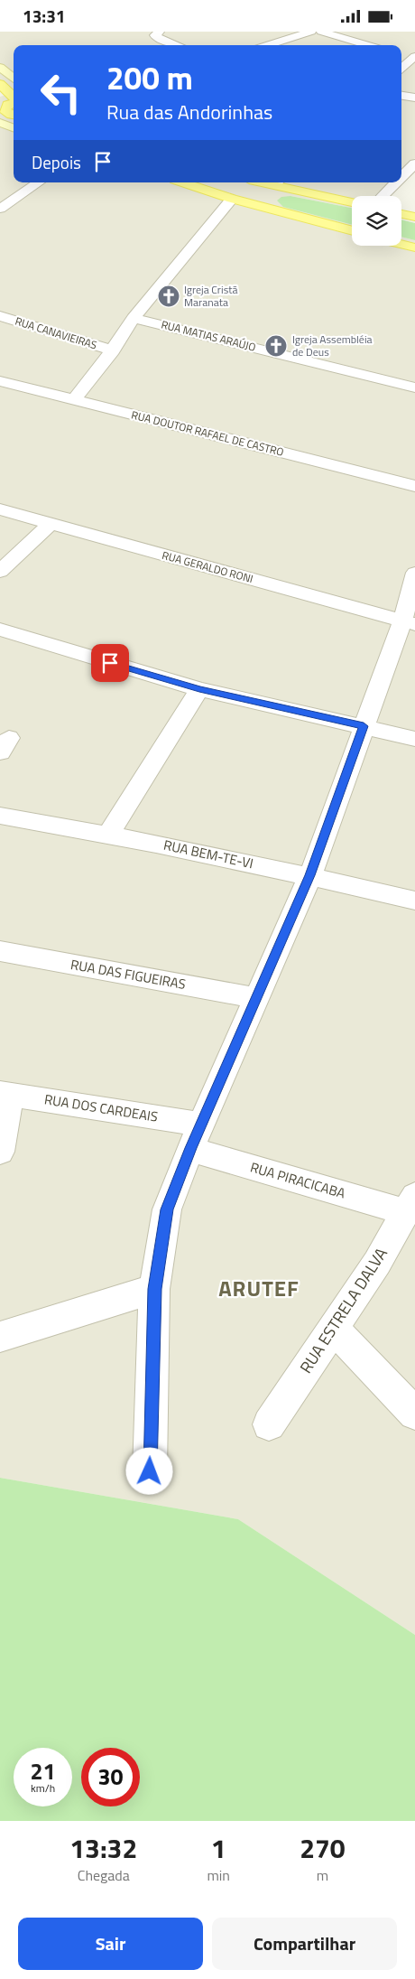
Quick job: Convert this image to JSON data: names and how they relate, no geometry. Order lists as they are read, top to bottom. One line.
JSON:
{"streets":{"street":["RUA CANAVIEIRAS","RUA MATIAS ARAÚJO","RUA DOUTOR RAFAEL DE CASTRO","RUA GERALDO RONI","RUA BEM-TE-VI","RUA DAS FIGUEIRAS","RUA DOS CARDEAIS","RUA PIRACICABA","RUA ESTRELA DALVA"]},"crossings":[["RUA DOS CARDEAIS","RUA PIRACICABA"],["RUA PIRACICABA","RUA ESTRELA DALVA"]],"districts":["ARUTEF"],"places":{"church":["Igreja Cristã Maranata","Igreja Assembléia de Deus"]},"page":{"status":"13:31","turn":["200 m","Rua das Andorinhas"],"then":"Depois","speed":"21 km/h","limit":"30","eta":["13:32","Chegada","1","min","270","m"],"buttons":["Sair","Compartilhar"]}}
